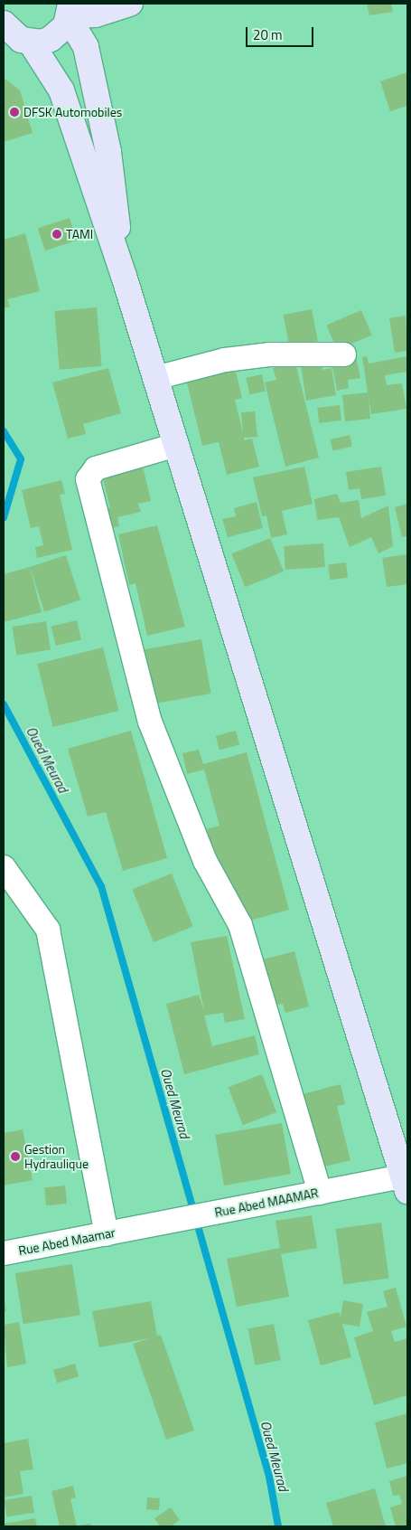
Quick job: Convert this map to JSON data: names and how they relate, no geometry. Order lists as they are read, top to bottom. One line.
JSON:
{"streets":{"street":["Rue Abed MAAMAR","Rue Abed Maamar"]},"crossings":[["Rue Abed MAAMAR","Rue Abed Maamar"]],"water":["Oued Meurad"],"places":["DFSK Automobiles","TAMI","Gestion Hydraulique"],"scale_bar":"20 m"}
